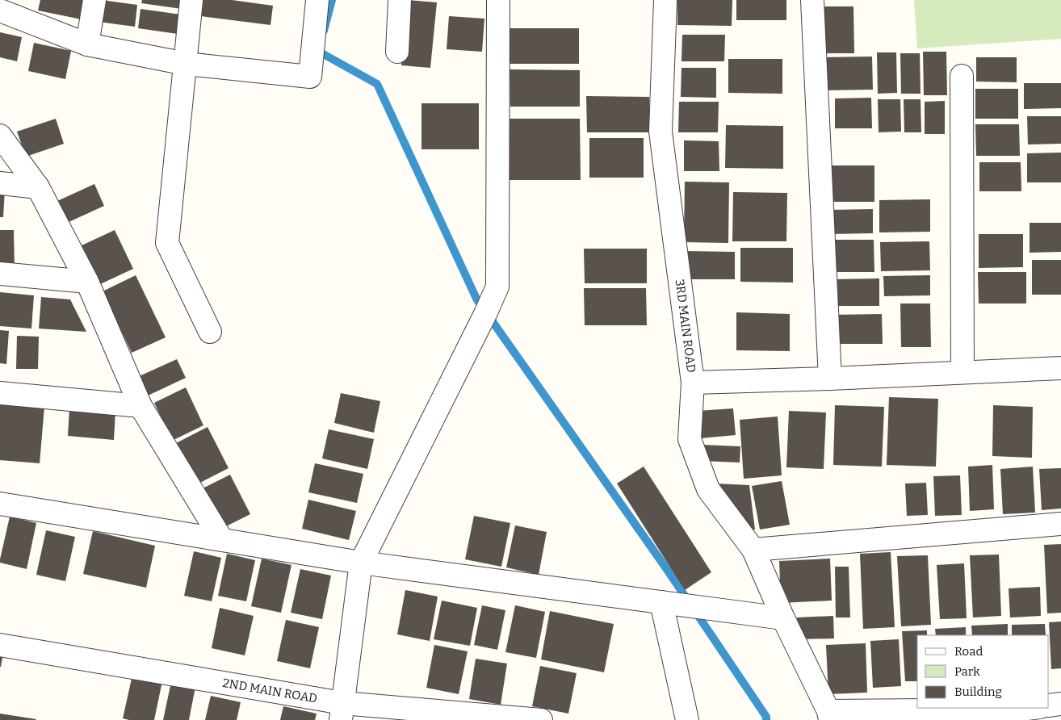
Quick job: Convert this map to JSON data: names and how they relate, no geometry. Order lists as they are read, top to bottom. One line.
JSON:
{"streets":{"street":["3RD MAIN ROAD","2ND MAIN ROAD"]},"legend":["Road","Park","Building"]}
